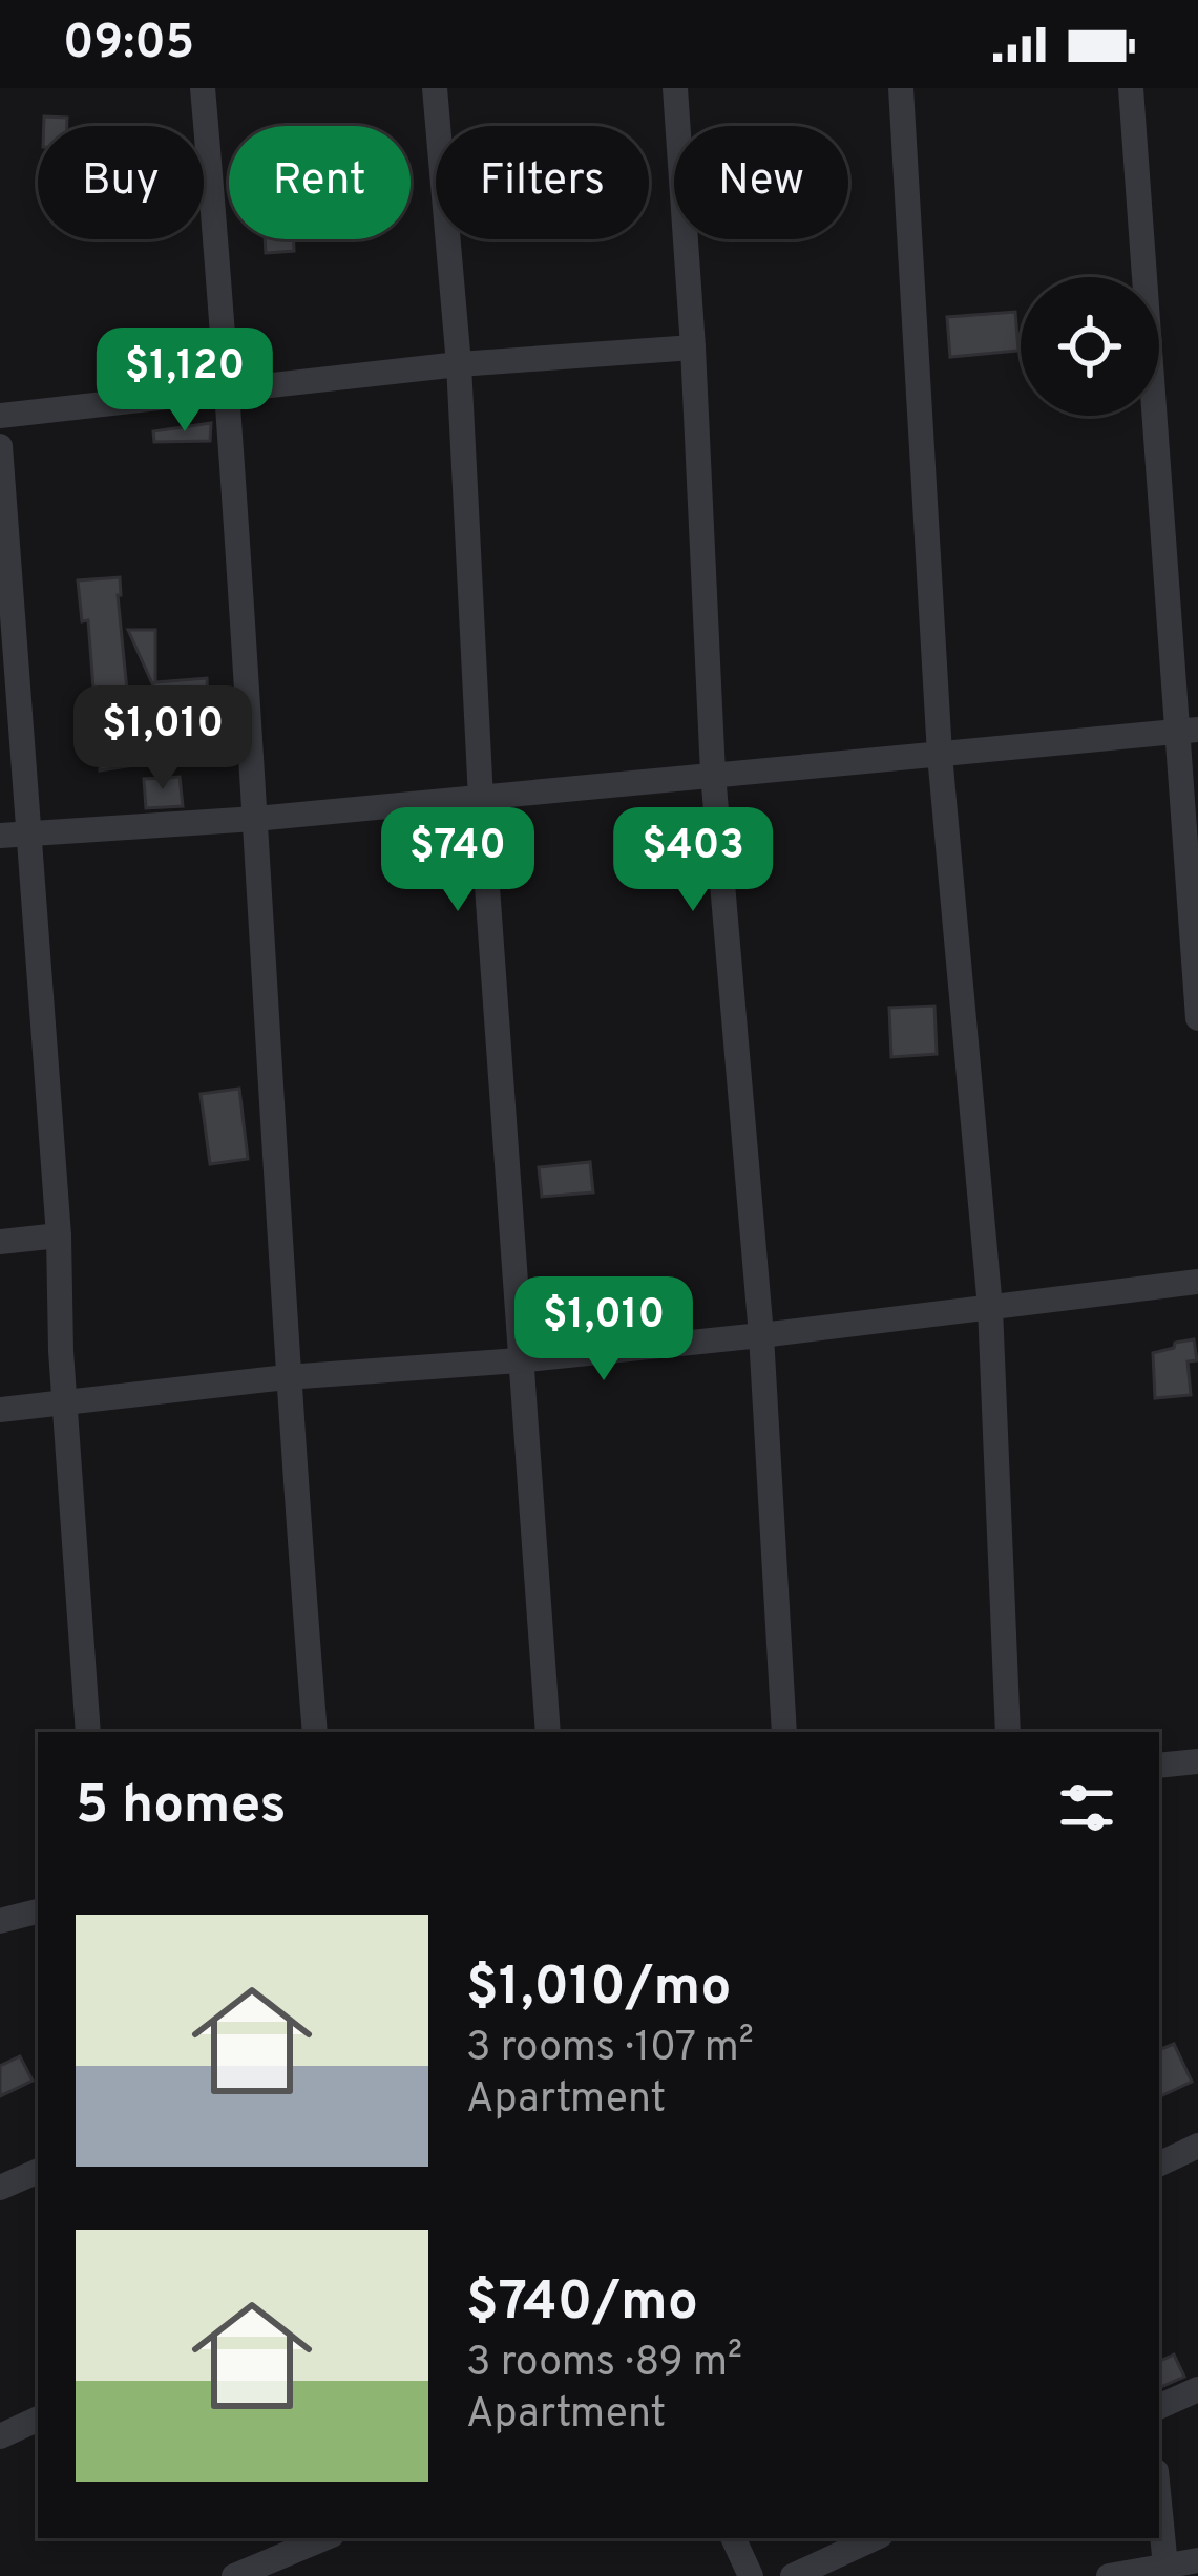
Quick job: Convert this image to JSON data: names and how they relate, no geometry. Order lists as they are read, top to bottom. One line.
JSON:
{"page":{"status":"09:05","chip":["Buy","Rent","Filters","New"],"price":["$1,120","$1,010","$740","$403","$1,010"],"heading":"5 homes","list":[{"name":"$1,010/mo","note":"3 rooms · 107 m² · Apartment"},{"name":"$740/mo","note":"3 rooms · 89 m² · Apartment"}]}}
